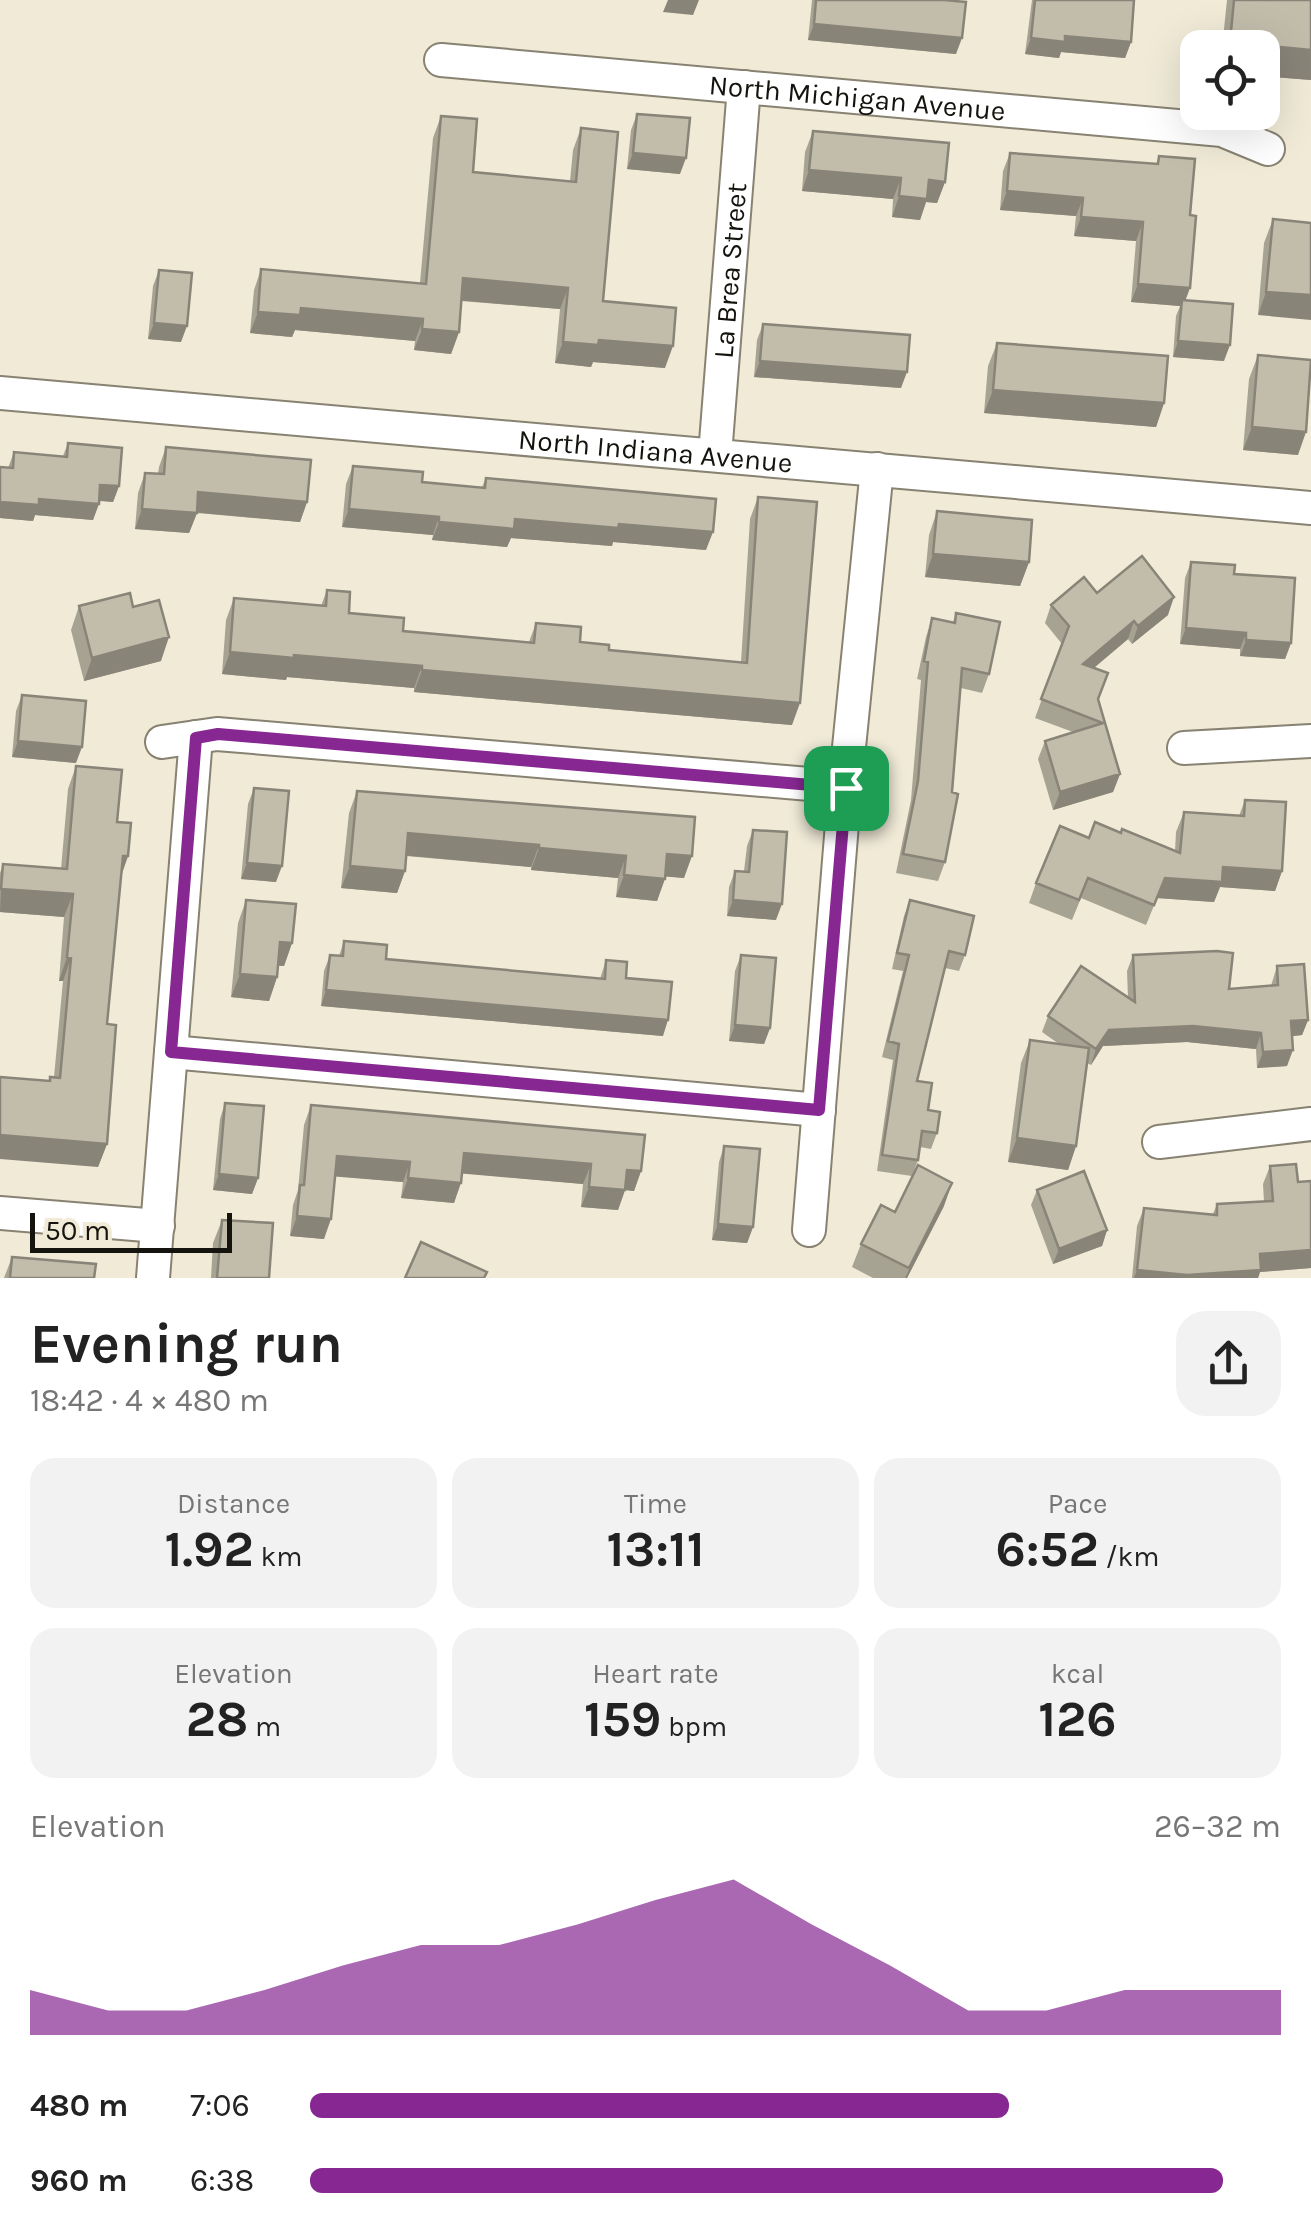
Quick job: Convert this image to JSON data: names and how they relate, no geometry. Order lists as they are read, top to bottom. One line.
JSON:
{"streets":{"street":["North Michigan Avenue","La Brea Street","North Indiana Avenue"]},"crossings":[["North Michigan Avenue","La Brea Street"],["La Brea Street","North Indiana Avenue"]],"scale_bar":"50 m","page":{"scale":"50 m","heading":["Evening run","18:42 · 4 × 480 m"],"stats":[["Distance","1.92 km"],["Time","13:11"],["Pace","6:52 /km"],["Elevation","28 m"],["Heart rate","159 bpm"],["kcal","126"]],"chart":["Elevation","26–32 m"],"list":[{"name":"480 m","note":"7:06"},{"name":"960 m","note":"6:38"}]}}
